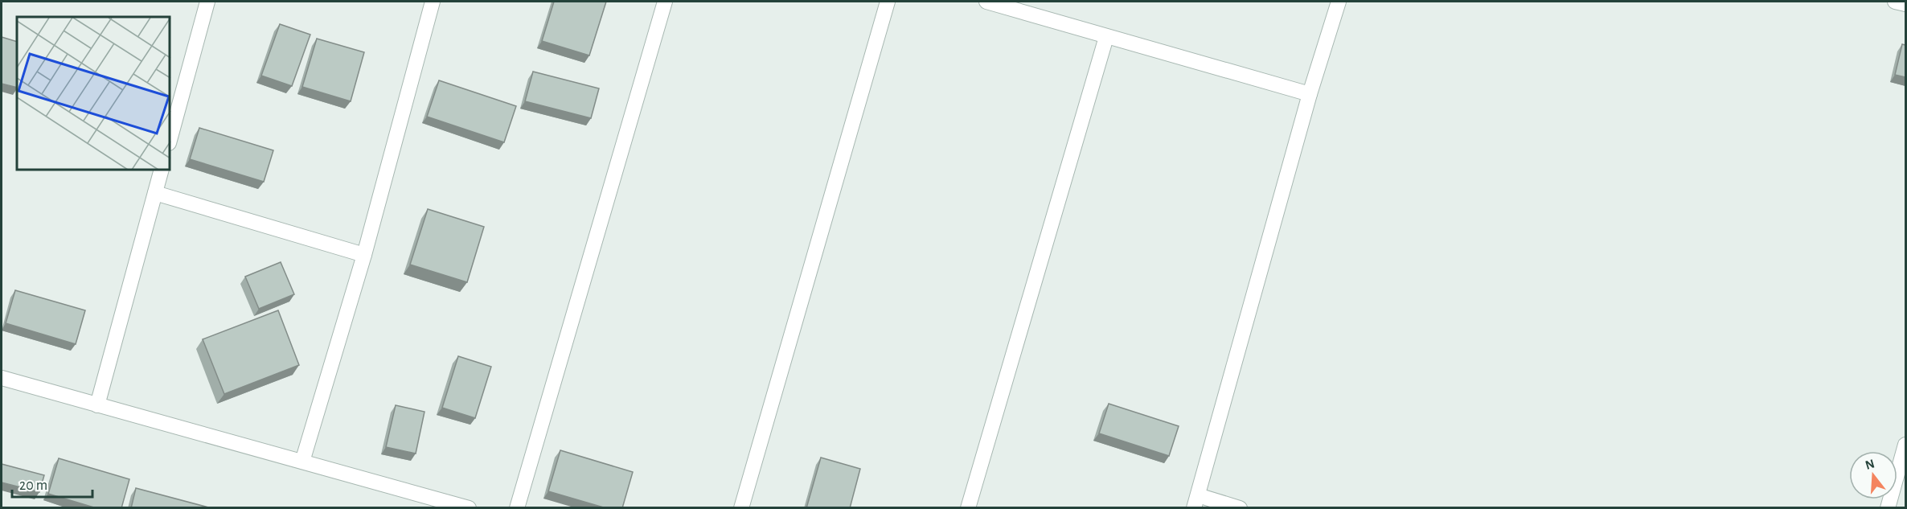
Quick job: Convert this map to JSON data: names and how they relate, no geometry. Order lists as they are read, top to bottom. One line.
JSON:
{"scale_bar":"20 m","north":"top"}
